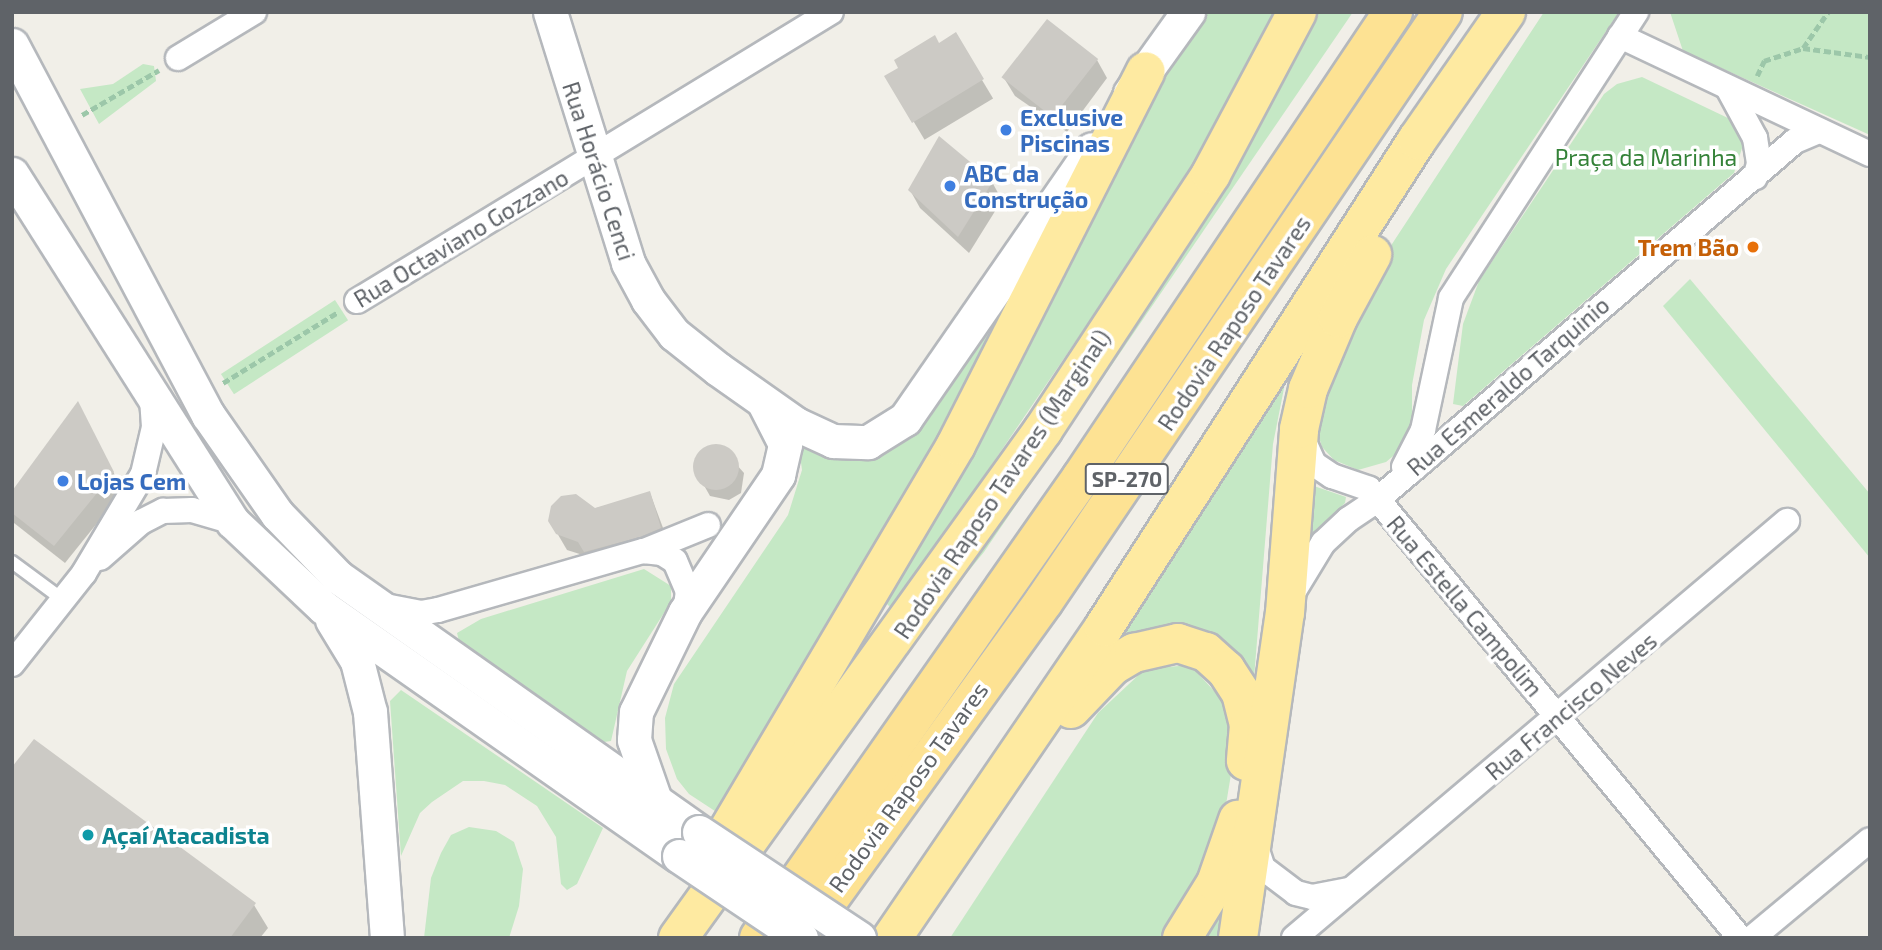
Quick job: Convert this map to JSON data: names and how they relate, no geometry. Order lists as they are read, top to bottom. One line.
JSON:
{"streets":{"highway":["Rodovia Raposo Tavares","SP-270","Rodovia Raposo Tavares (Marginal)"],"main road":["Rua Horácio Cenci"],"street":["Rua Octaviano Gozzano","Rua Esmeraldo Tarquinio","Rua Estella Campolim","Rua Francisco Neves"]},"crossings":[["Rua Horácio Cenci","Rua Octaviano Gozzano"],["Rua Esmeraldo Tarquinio","Rua Estella Campolim"],["Rua Estella Campolim","Rua Francisco Neves"]],"parks":["Praça da Marinha"],"places":["Exclusive Piscinas","ABC da Construção","Trem Bão","Lojas Cem","Açaí Atacadista"]}
